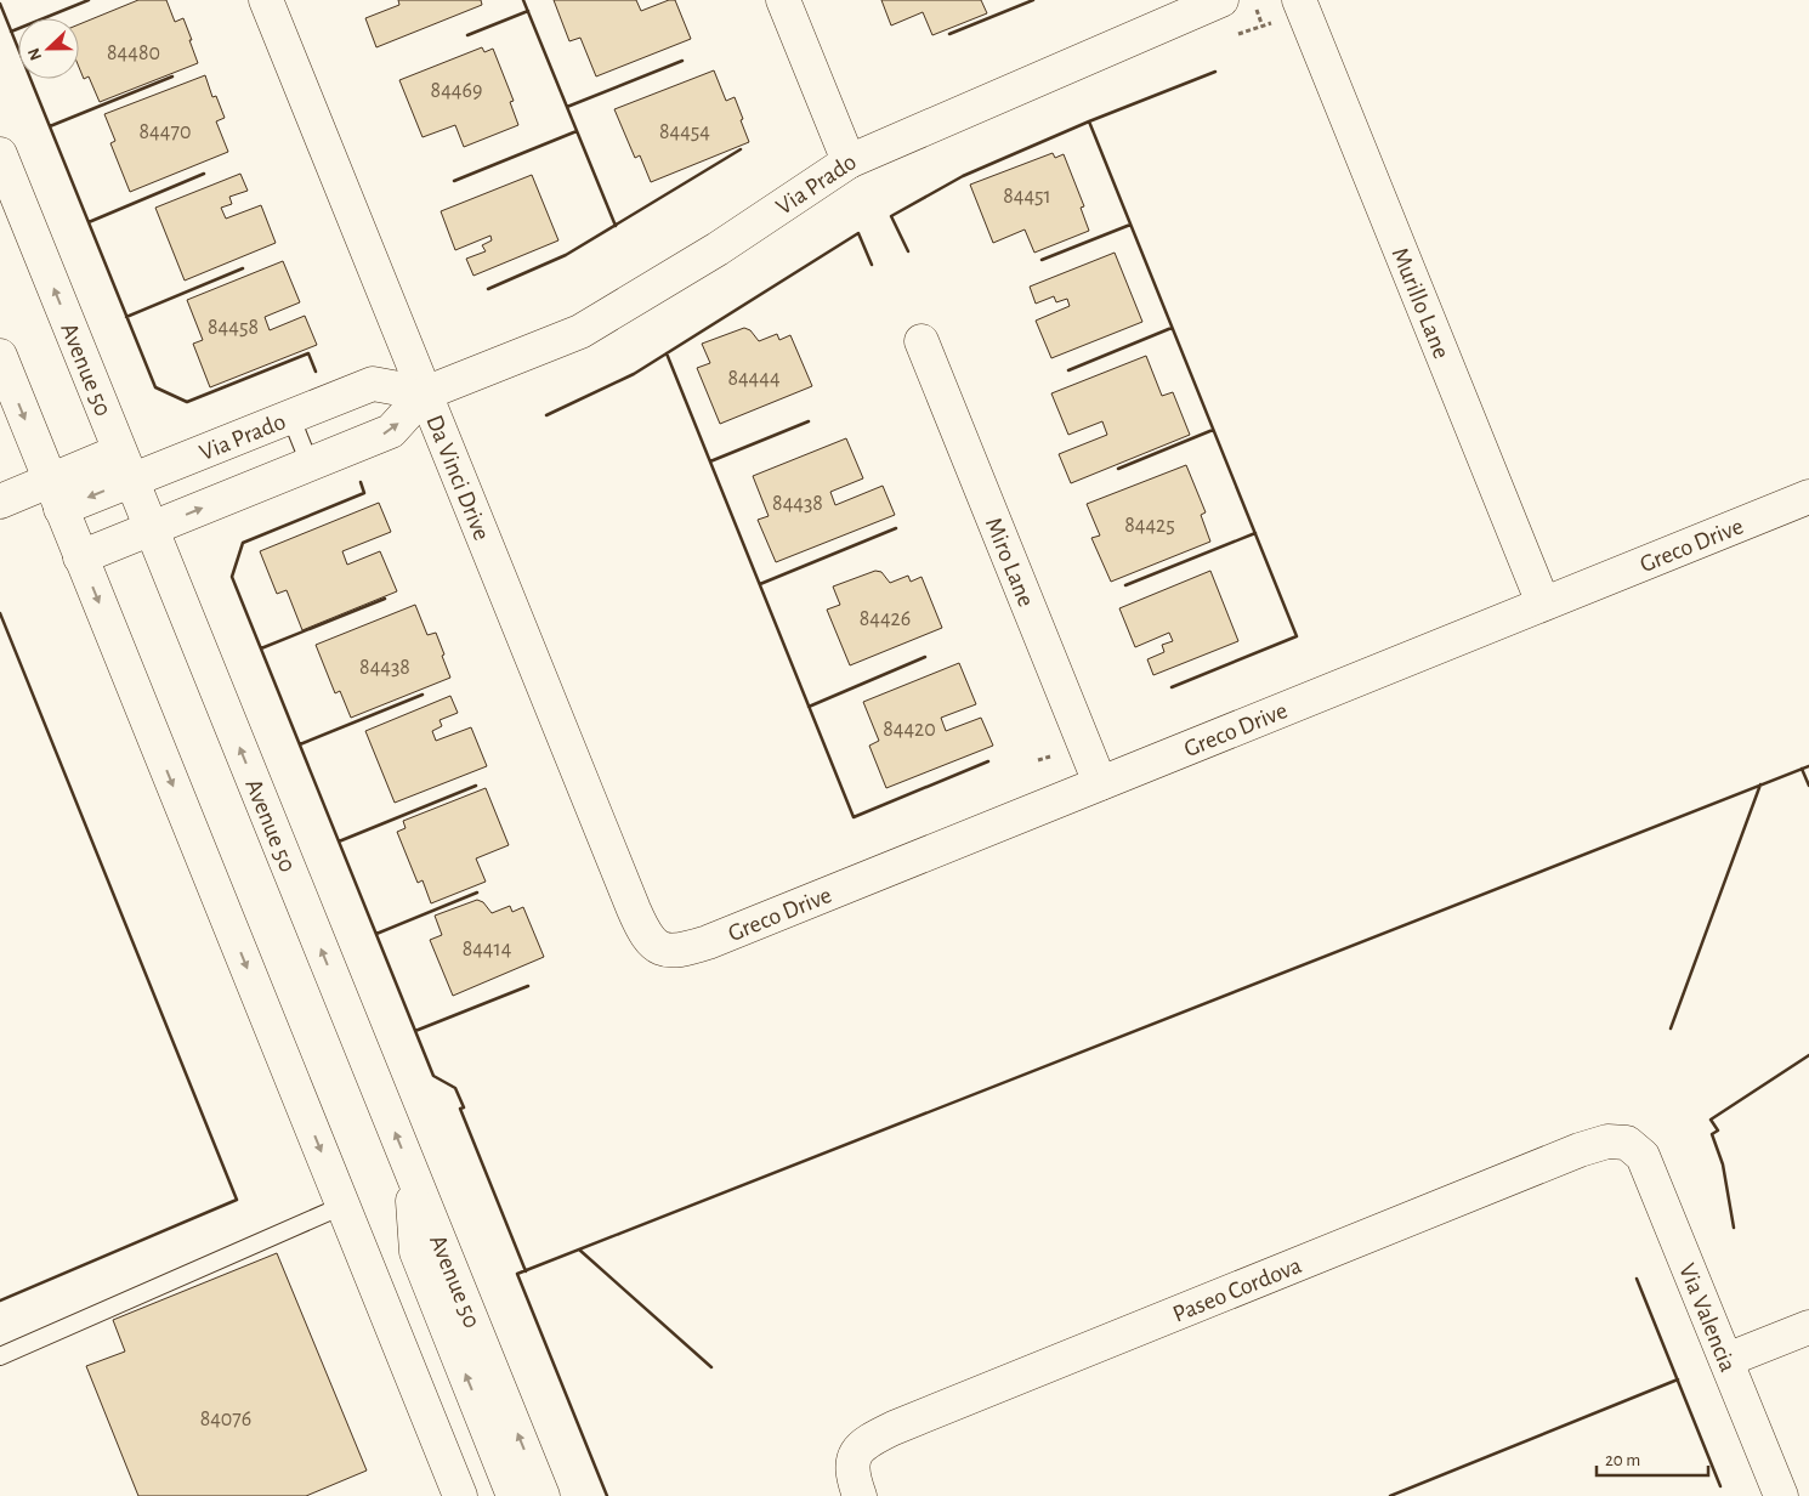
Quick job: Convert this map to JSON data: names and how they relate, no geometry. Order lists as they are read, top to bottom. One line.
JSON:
{"streets":{"street":["Via Prado","Murillo Lane","Avenue 50","Da Vinci Drive","Greco Drive","Miro Lane","Paseo Cordova","Via Valencia"]},"crossings":[["Via Prado","Avenue 50"],["Via Prado","Da Vinci Drive"],["Murillo Lane","Greco Drive"],["Da Vinci Drive","Greco Drive"],["Greco Drive","Miro Lane"],["Paseo Cordova","Via Valencia"]],"house_numbers":["84480","84469","84470","84454","84451","84458","84444","84438","84425","84426","84438","84420","84414","84076"],"scale_bar":"20 m","north":"left"}
